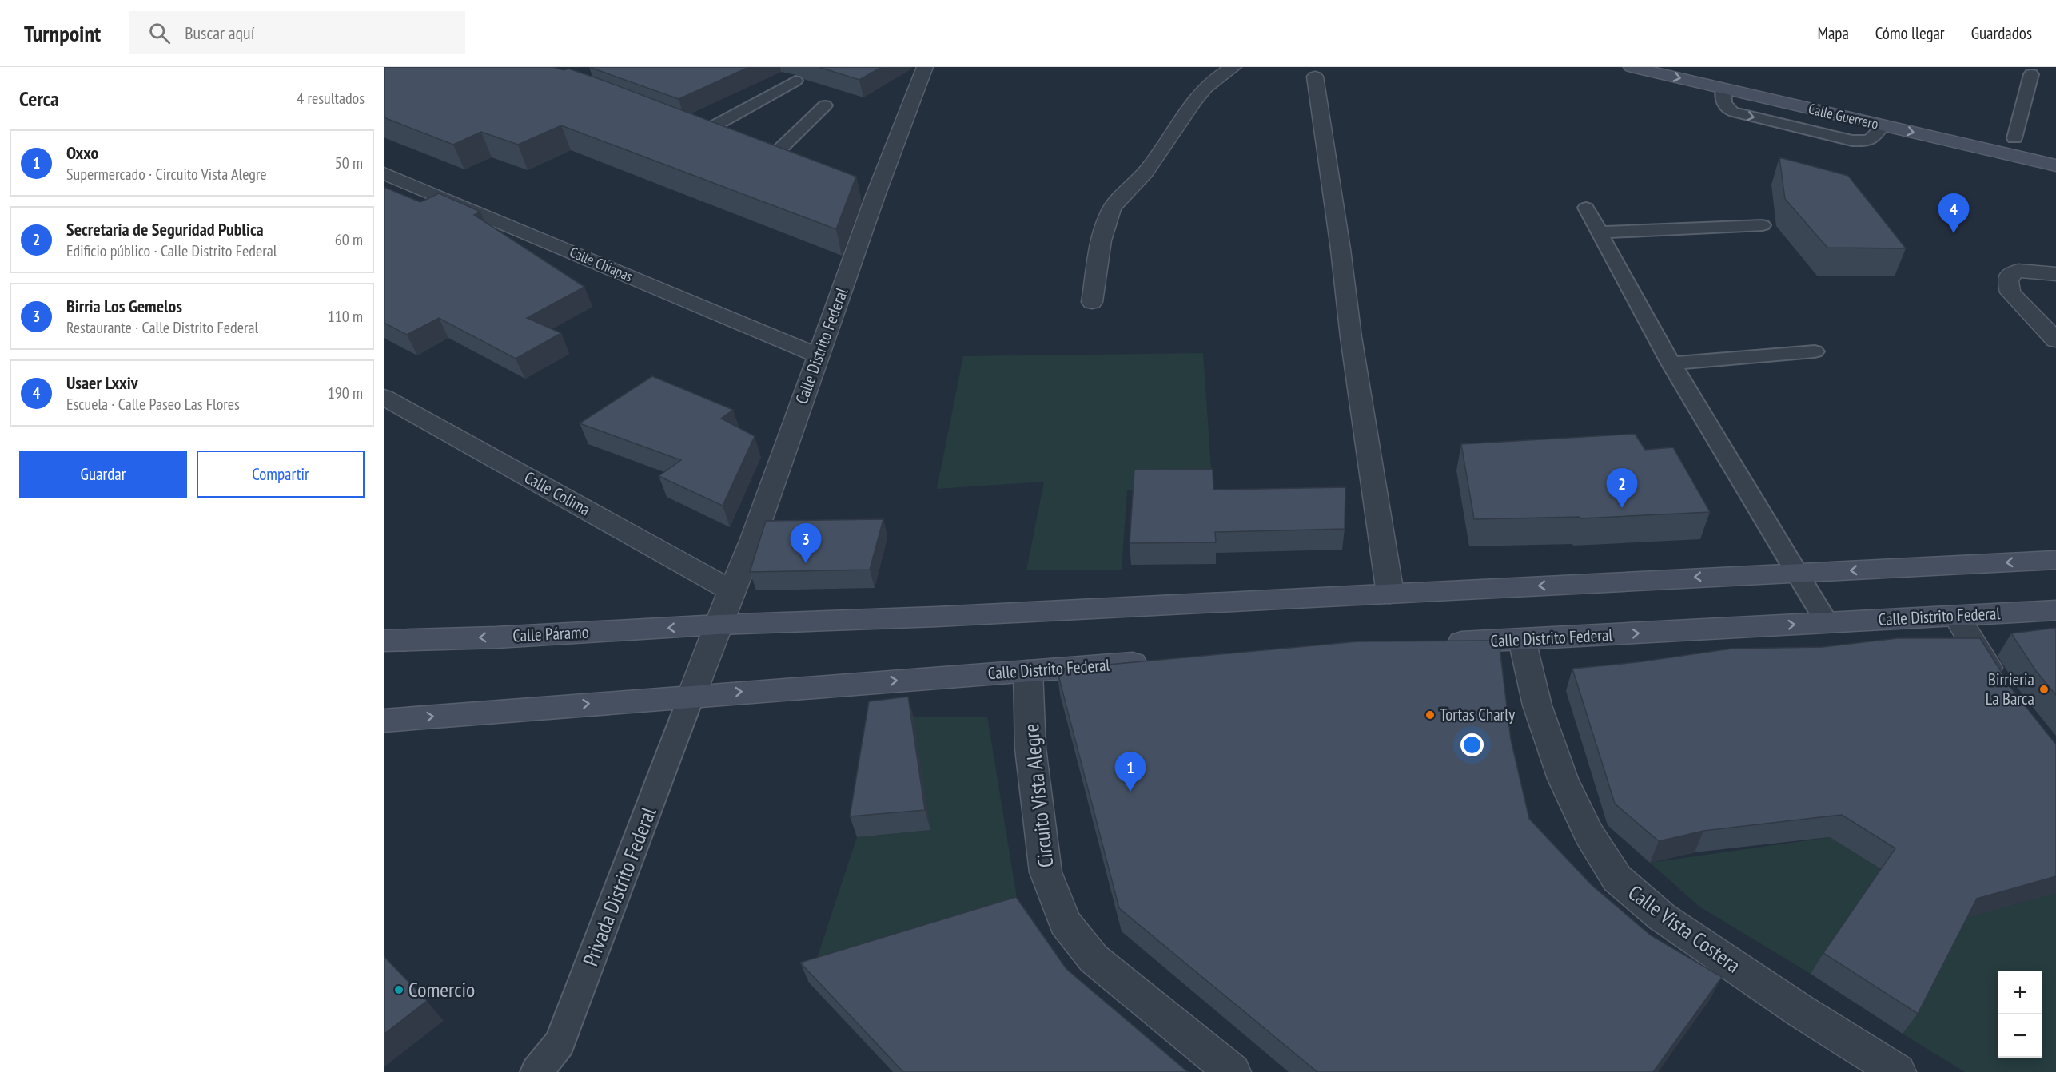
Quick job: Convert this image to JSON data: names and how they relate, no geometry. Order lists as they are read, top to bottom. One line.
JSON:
{"streets":{"main road":["Calle Guerrero","Calle Distrito Federal","Calle Páramo"],"street":["Calle Chiapas","Calle Colima","Circuito Vista Alegre","Calle Vista Costera"],"lane":["Privada Distrito Federal"]},"crossings":[["Calle Chiapas","Calle Distrito Federal"],["Calle Distrito Federal","Calle Colima"],["Calle Distrito Federal","Calle Páramo"],["Calle Distrito Federal","Circuito Vista Alegre"],["Calle Distrito Federal","Privada Distrito Federal"],["Calle Distrito Federal","Calle Vista Costera"]],"one_way":["Calle Guerrero","Calle Distrito Federal"],"places":["Birrieria La Barca","Tortas Charly","Comercio"],"page":{"header":"Turnpoint","search":"Buscar aquí","nav":["Mapa","Cómo llegar","Guardados"],"heading":["Cerca","4 resultados"],"list":[{"mark":"1","name":"Oxxo","note":"Supermercado · Circuito Vista Alegre","value":"50 m"},{"mark":"2","name":"Secretaria de Seguridad Publica","note":"Edificio público · Calle Distrito Federal","value":"60 m"},{"mark":"3","name":"Birria Los Gemelos","note":"Restaurante · Calle Distrito Federal","value":"110 m"},{"mark":"4","name":"Usaer Lxxiv","note":"Escuela · Calle Paseo Las Flores","value":"190 m"}],"pins":["4","2","3","1"],"buttons":["Guardar","Compartir"],"map_buttons":["+","−"]}}
